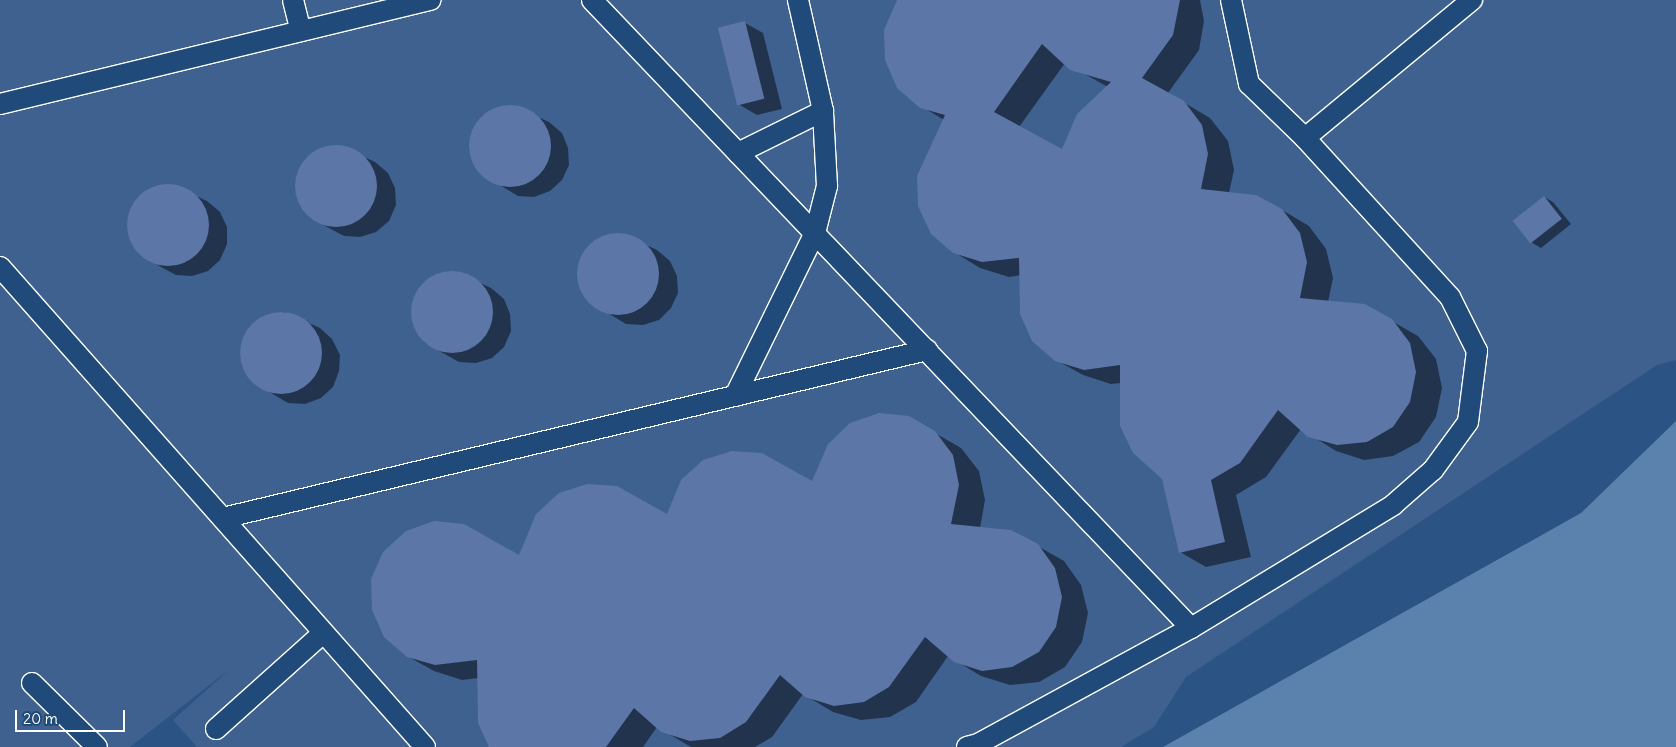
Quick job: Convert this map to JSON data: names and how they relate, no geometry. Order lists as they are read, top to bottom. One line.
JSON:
{"scale_bar":"20 m"}
